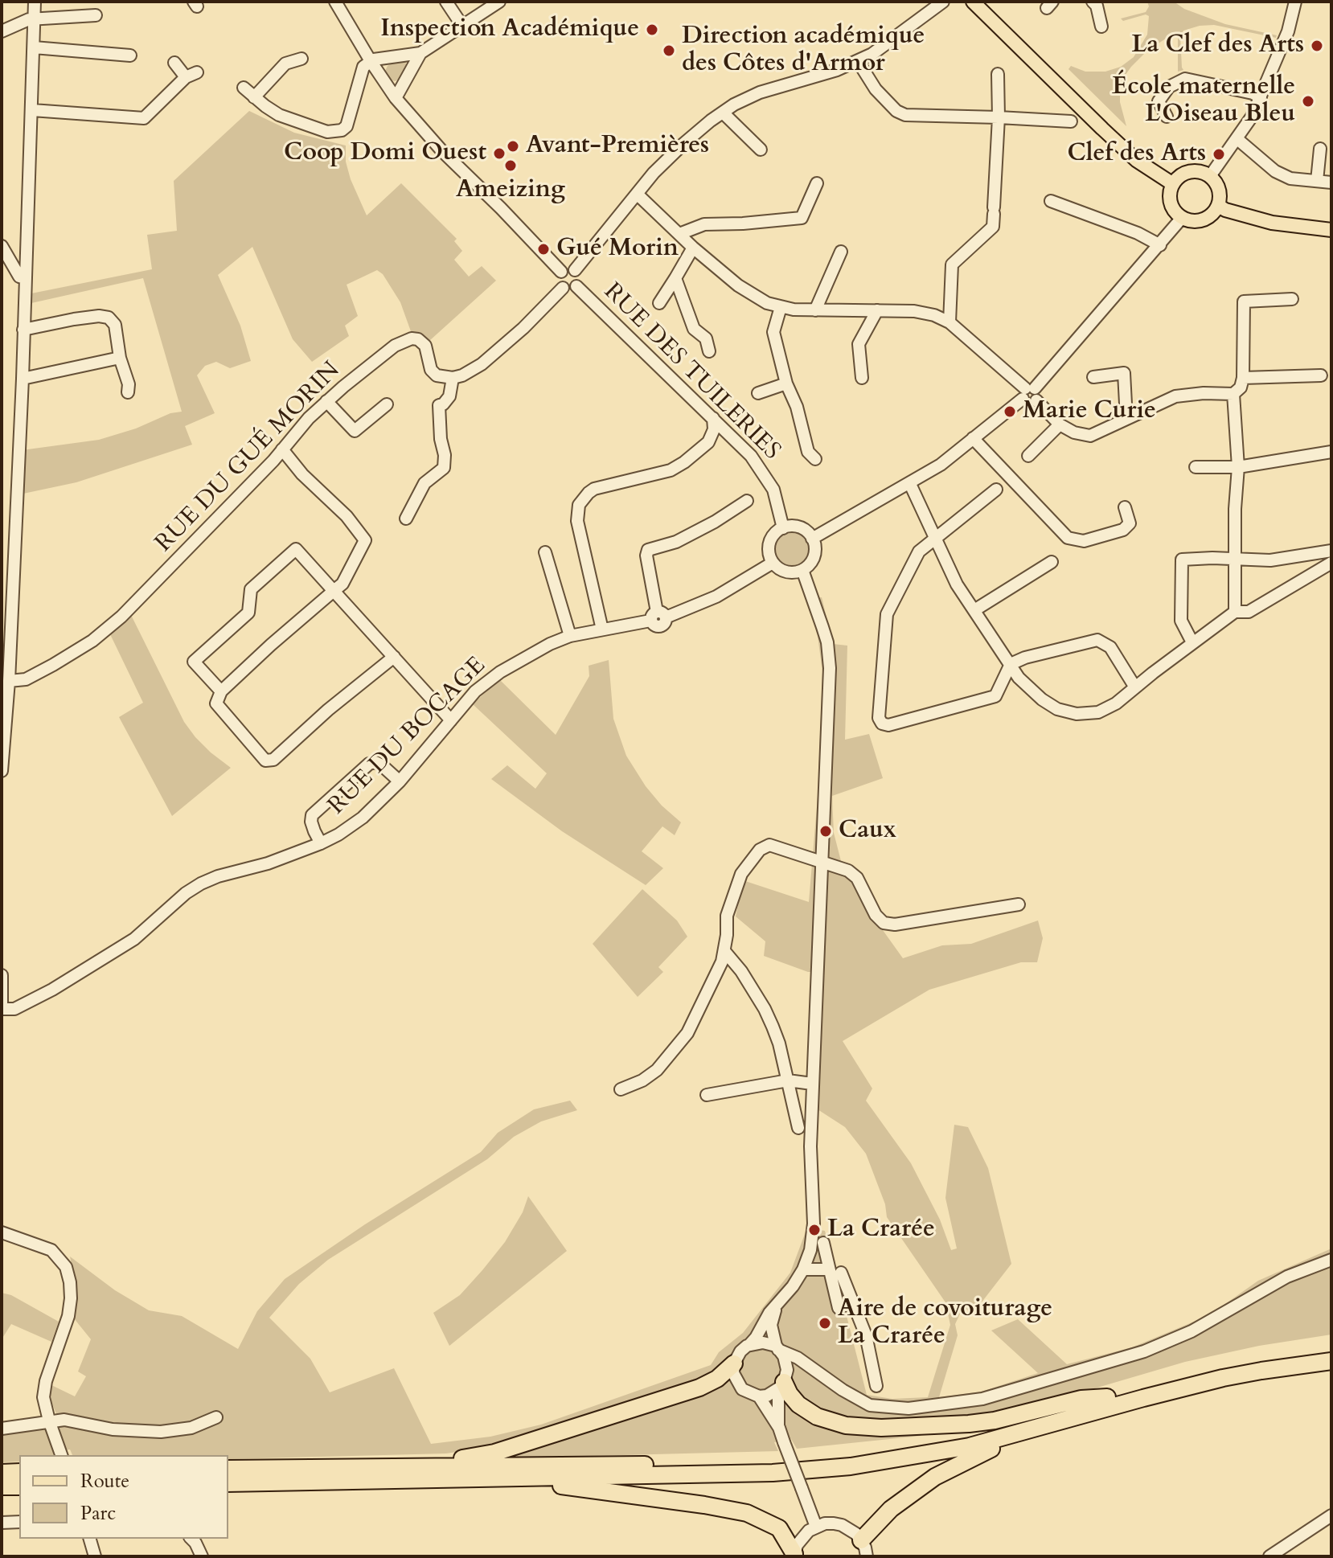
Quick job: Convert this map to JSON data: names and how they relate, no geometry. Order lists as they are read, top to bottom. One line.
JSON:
{"streets":{"street":["RUE DES TUILERIES","RUE DU GUÉ MORIN","RUE DU BOCAGE"]},"crossings":[["RUE DES TUILERIES","RUE DU BOCAGE"]],"places":["Inspection Académique","La Clef des Arts","Direction académique des Côtes d'Armor","École maternelle L'Oiseau Bleu","Avant-Premières","Coop Domi Ouest","Clef des Arts","Ameizing","Gué Morin","Marie Curie","Caux","La Crarée","Aire de covoiturage La Crarée"],"legend":["Route","Parc"]}
